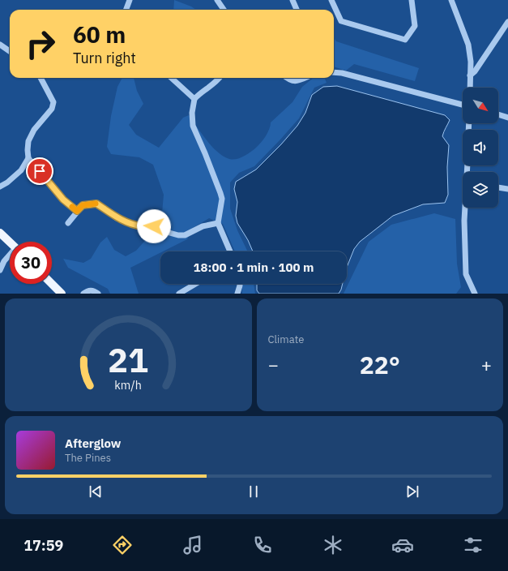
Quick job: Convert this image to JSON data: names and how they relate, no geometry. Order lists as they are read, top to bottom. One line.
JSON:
{"north":"bottom right","page":{"turn":["60 m","Turn right"],"limit":"30","trip":"18:00 · 1 min · 100 m","tile":"Climate","heat":["−","22°","+"],"song":["Afterglow","The Pines"],"tabs":"17:59","gauge":["21","km/h"]}}
